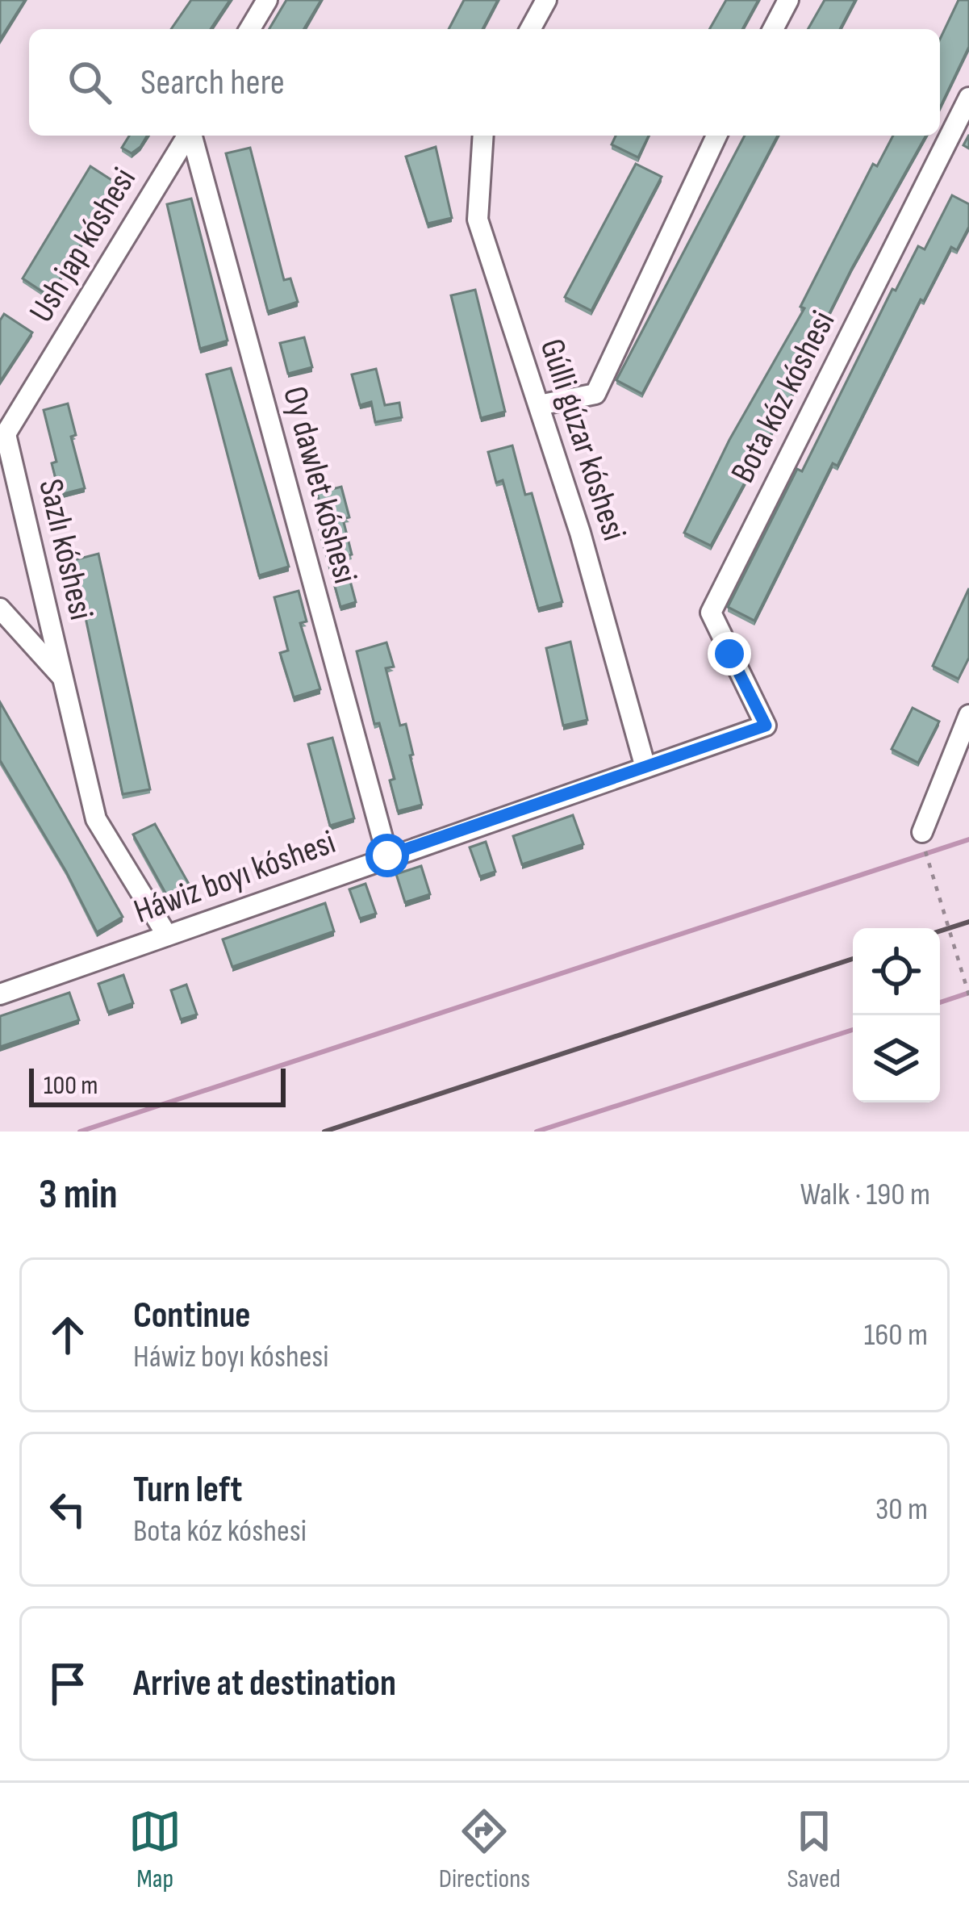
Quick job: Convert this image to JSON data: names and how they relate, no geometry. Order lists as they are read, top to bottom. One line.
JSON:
{"streets":{"street":["Ush jap kóshesi","Bota kóz kóshesi","Gúlli gúzar kóshesi","Oy dawlet kóshesi","Sazlı kóshesi","Háwiz boyı kóshesi"]},"crossings":[["Ush jap kóshesi","Sazlı kóshesi"],["Bota kóz kóshesi","Háwiz boyı kóshesi"],["Gúlli gúzar kóshesi","Háwiz boyı kóshesi"],["Oy dawlet kóshesi","Háwiz boyı kóshesi"],["Sazlı kóshesi","Háwiz boyı kóshesi"]],"scale_bar":"100 m","page":{"search":"Search here","scale":"100 m","heading":["3 min","Walk · 190 m"],"list":[["Continue","Háwiz boyı kóshesi","160 m"],["Turn left","Bota kóz kóshesi","30 m"],"Arrive at destination"],"nav":["Map","Directions","Saved"]}}
